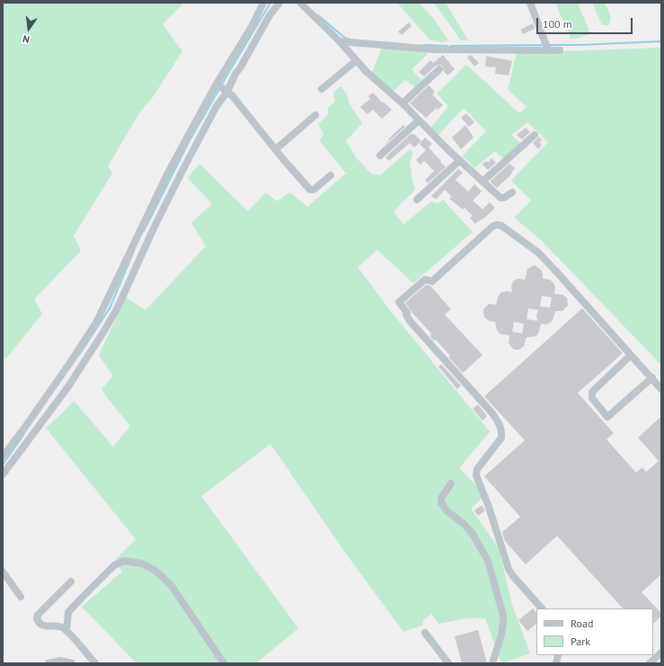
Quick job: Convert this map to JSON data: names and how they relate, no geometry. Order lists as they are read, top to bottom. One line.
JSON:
{"legend":["Road","Park"],"scale_bar":"100 m","north":"bottom"}
